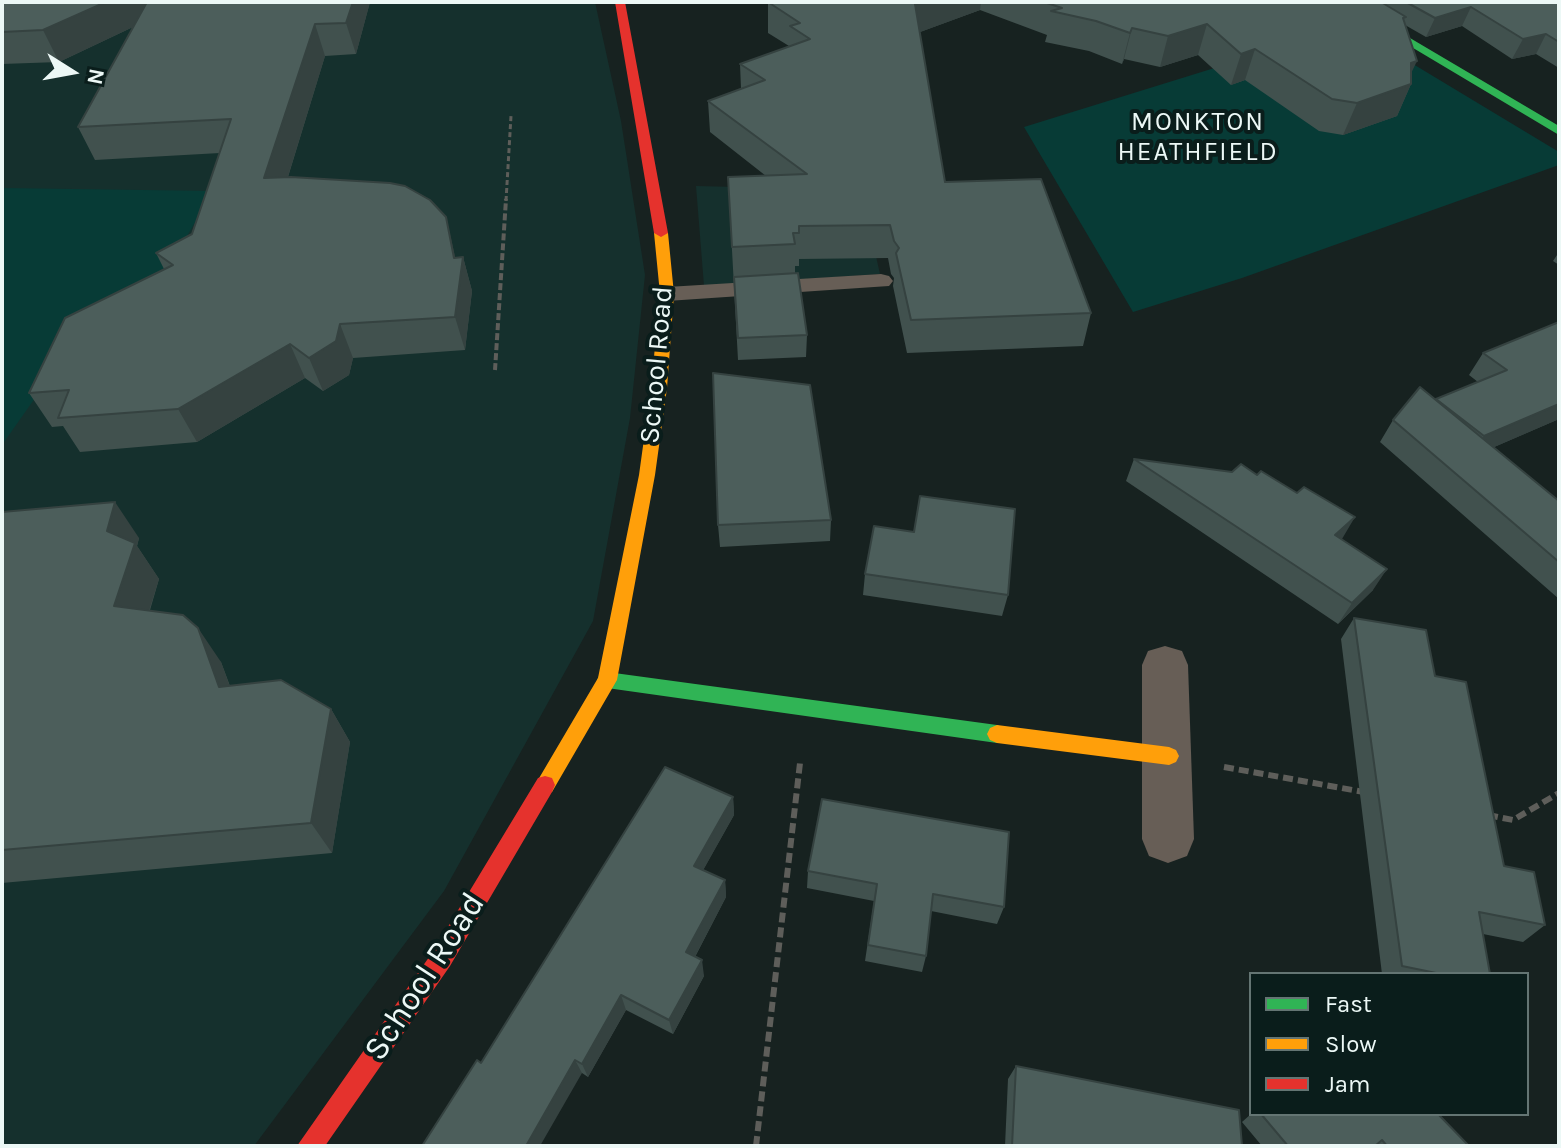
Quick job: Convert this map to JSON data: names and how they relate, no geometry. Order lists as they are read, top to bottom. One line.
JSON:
{"streets":{"street":["School Road"]},"districts":["MONKTON HEATHFIELD"],"legend":["Fast","Slow","Jam"],"north":"right"}
